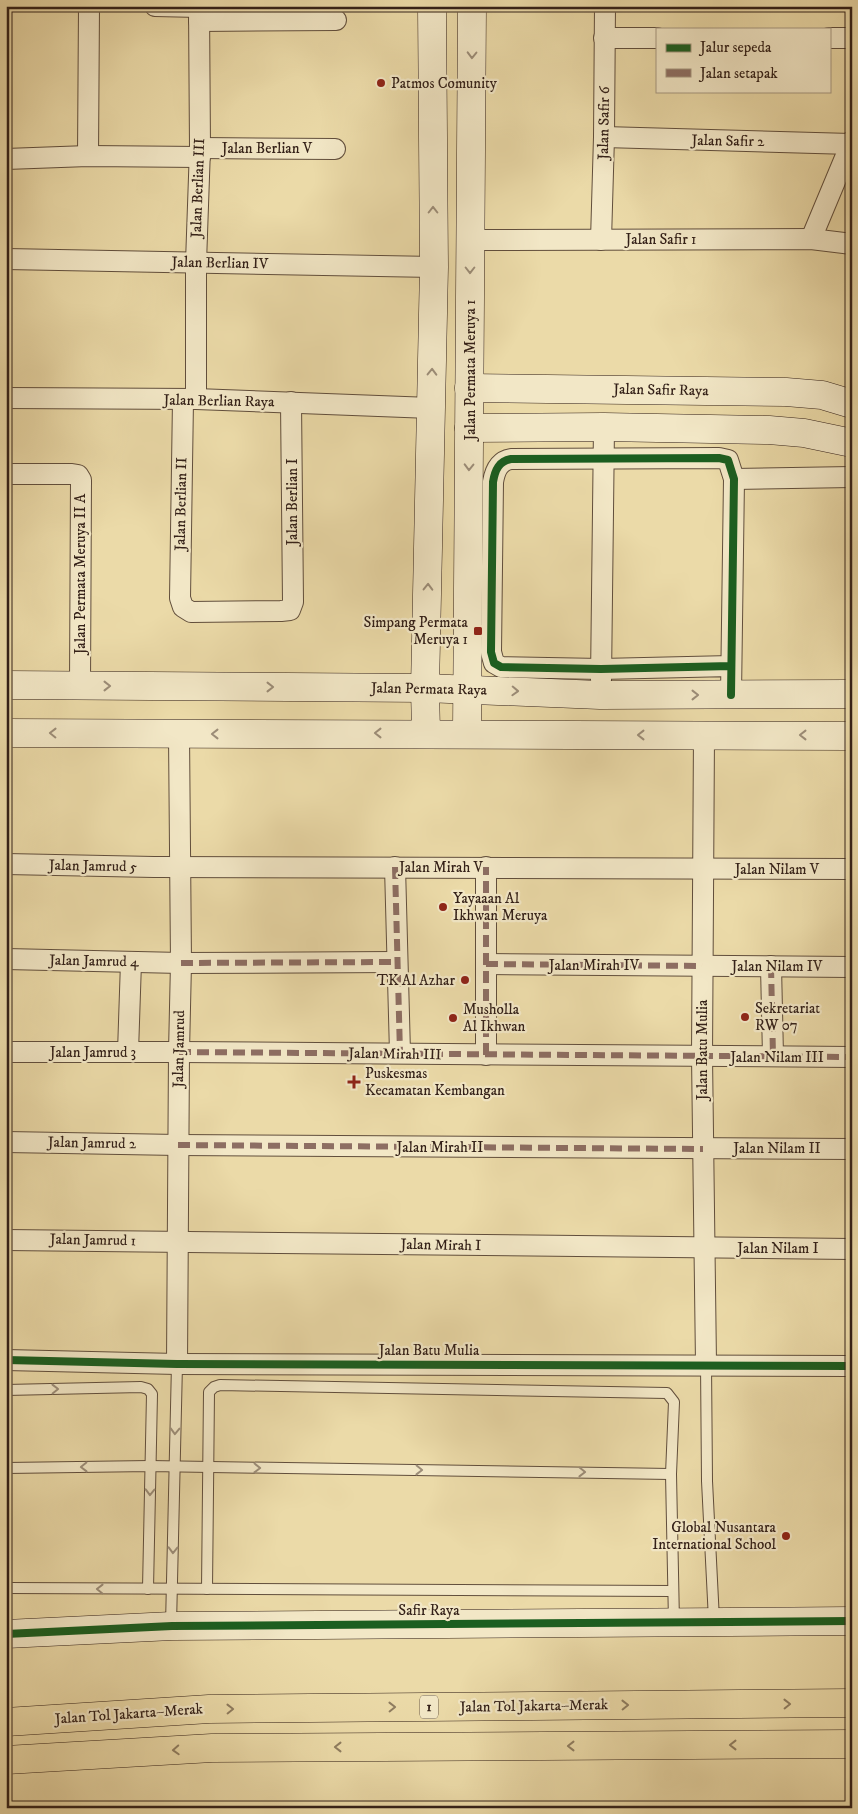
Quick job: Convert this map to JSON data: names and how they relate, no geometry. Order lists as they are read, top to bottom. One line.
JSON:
{"streets":{"highway":["Jalan Tol Jakarta–Merak","1"],"street":["Jalan Safir 6","Jalan Safir 2","Jalan Berlian V","Jalan Berlian III","Jalan Safir 1","Jalan Berlian IV","Jalan Permata Meruya 1","Jalan Safir Raya","Jalan Berlian Raya","Jalan Berlian I","Jalan Berlian II","Jalan Permata Meruya II A","Jalan Permata Raya","Jalan Jamrud 5","Jalan Mirah V","Jalan Nilam V","Jalan Jamrud 4","Jalan Mirah IV","Jalan Nilam IV","Jalan Jamrud","Jalan Batu Mulia","Jalan Jamrud 3","Jalan Mirah III","Jalan Nilam III","Jalan Jamrud 2","Jalan Mirah II","Jalan Nilam II","Jalan Jamrud 1","Jalan Mirah I","Jalan Nilam I","Safir Raya"]},"crossings":[["Jalan Safir 6","Jalan Safir 2"],["Jalan Safir 6","Jalan Safir 1"],["Jalan Berlian V","Jalan Berlian III"],["Jalan Berlian III","Jalan Berlian IV"],["Jalan Berlian III","Jalan Berlian Raya"],["Jalan Berlian III","Jalan Berlian II"],["Jalan Safir 1","Jalan Permata Meruya 1"],["Jalan Permata Meruya 1","Jalan Safir Raya"],["Jalan Permata Meruya 1","Jalan Permata Raya"],["Jalan Berlian Raya","Jalan Berlian I"],["Jalan Berlian Raya","Jalan Berlian II"],["Jalan Berlian I","Jalan Berlian II"],["Jalan Permata Meruya II A","Jalan Permata Raya"],["Jalan Jamrud 5","Jalan Mirah V"],["Jalan Jamrud 5","Jalan Jamrud"],["Jalan Mirah V","Jalan Nilam V"],["Jalan Mirah V","Jalan Jamrud"],["Jalan Mirah V","Jalan Batu Mulia"],["Jalan Nilam V","Jalan Batu Mulia"],["Jalan Jamrud 4","Jalan Jamrud"],["Jalan Mirah IV","Jalan Nilam IV"],["Jalan Mirah IV","Jalan Batu Mulia"],["Jalan Nilam IV","Jalan Batu Mulia"],["Jalan Jamrud","Jalan Batu Mulia"],["Jalan Jamrud","Jalan Jamrud 3"],["Jalan Jamrud","Jalan Mirah III"],["Jalan Jamrud","Jalan Jamrud 2"],["Jalan Jamrud","Jalan Mirah II"],["Jalan Jamrud","Jalan Jamrud 1"],["Jalan Jamrud","Jalan Mirah I"],["Jalan Batu Mulia","Jalan Mirah III"],["Jalan Batu Mulia","Jalan Nilam III"],["Jalan Batu Mulia","Jalan Mirah II"],["Jalan Batu Mulia","Jalan Nilam II"],["Jalan Batu Mulia","Jalan Mirah I"],["Jalan Batu Mulia","Jalan Nilam I"],["Jalan Batu Mulia","Safir Raya"],["Jalan Jamrud 3","Jalan Mirah III"],["Jalan Mirah III","Jalan Nilam III"],["Jalan Jamrud 2","Jalan Mirah II"],["Jalan Mirah II","Jalan Nilam II"],["Jalan Jamrud 1","Jalan Mirah I"],["Jalan Mirah I","Jalan Nilam I"]],"places":{"other":["Patmos Comunity","Yayaaan Al Ikhwan Meruya","TK Al Azhar","Sekretariat RW 07","Musholla Al Ikhwan","Global Nusantara International School"],"transit":["Simpang Permata Meruya 1"],"health":["Puskesmas Kecamatan Kembangan"]},"legend":["Jalur sepeda","Jalan setapak"]}
